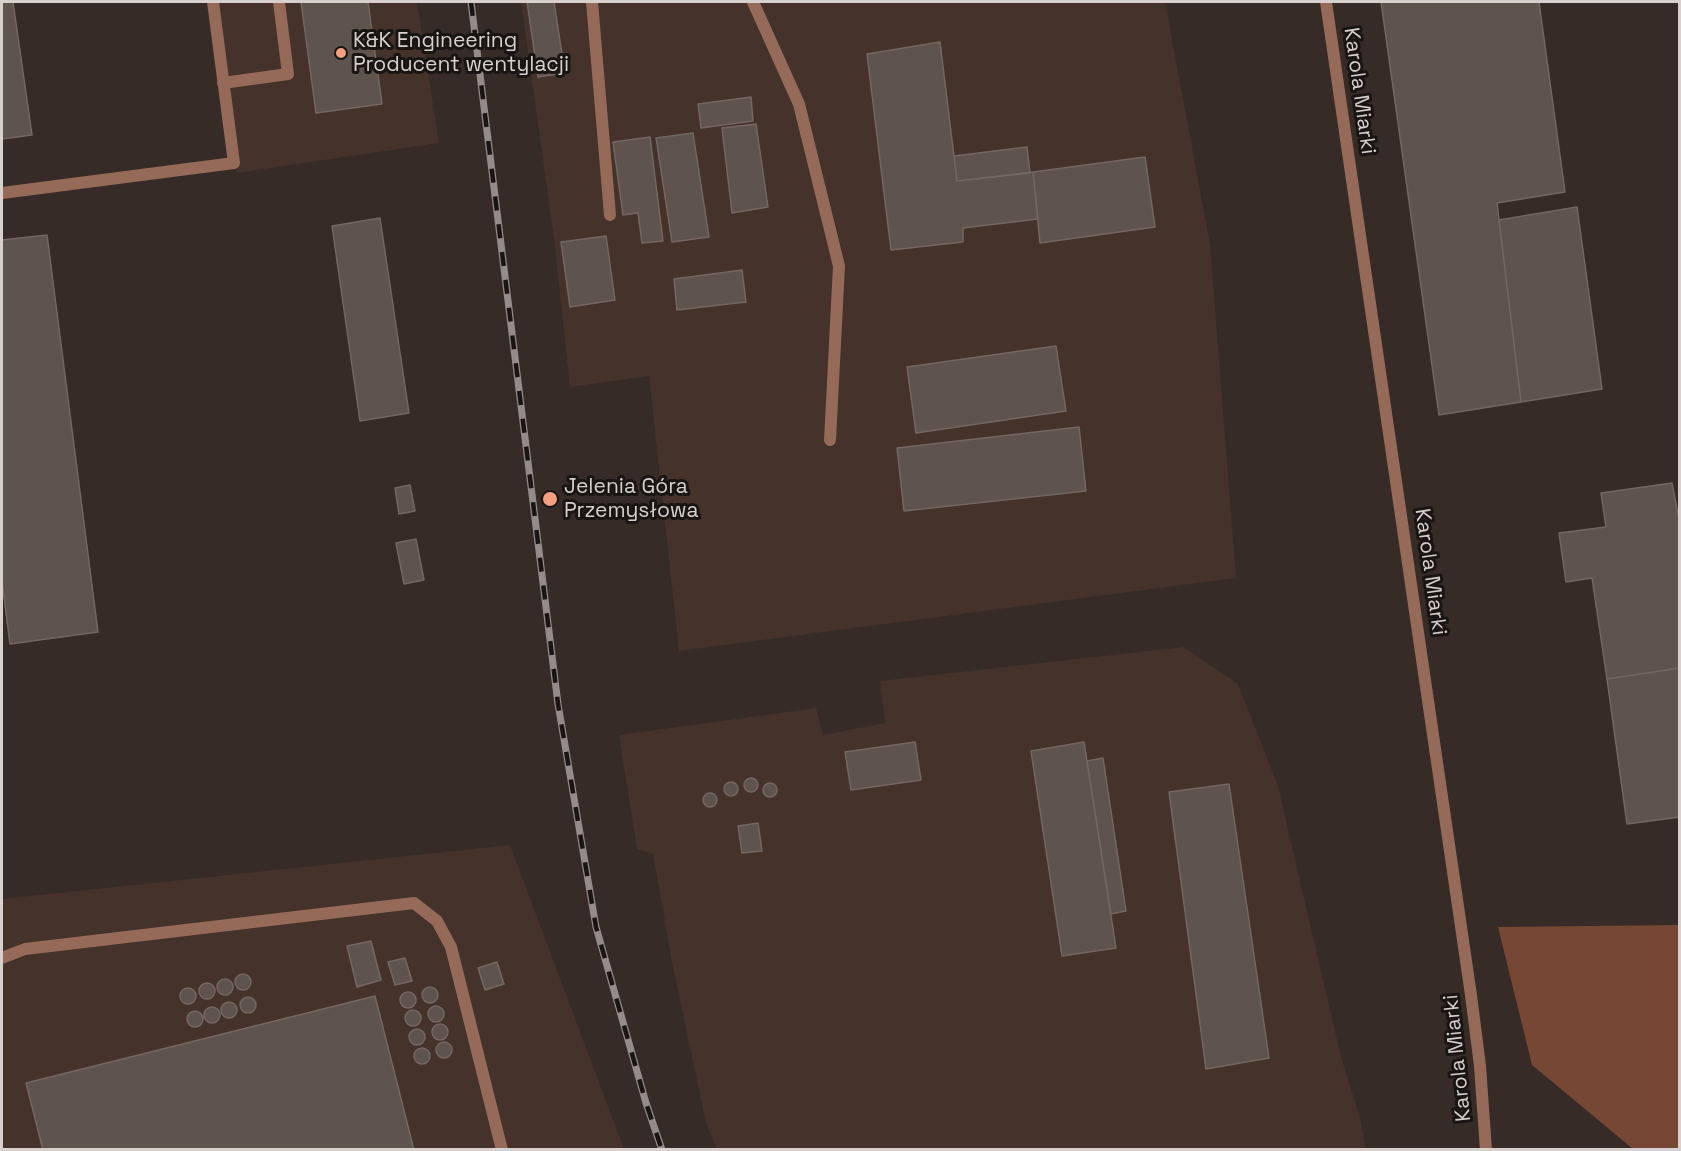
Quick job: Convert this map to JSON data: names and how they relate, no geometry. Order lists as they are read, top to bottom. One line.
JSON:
{"streets":{"street":["Karola Miarki"]},"places":["K&K Engineering Producent wentylacji","Jelenia Góra Przemysłowa"]}
